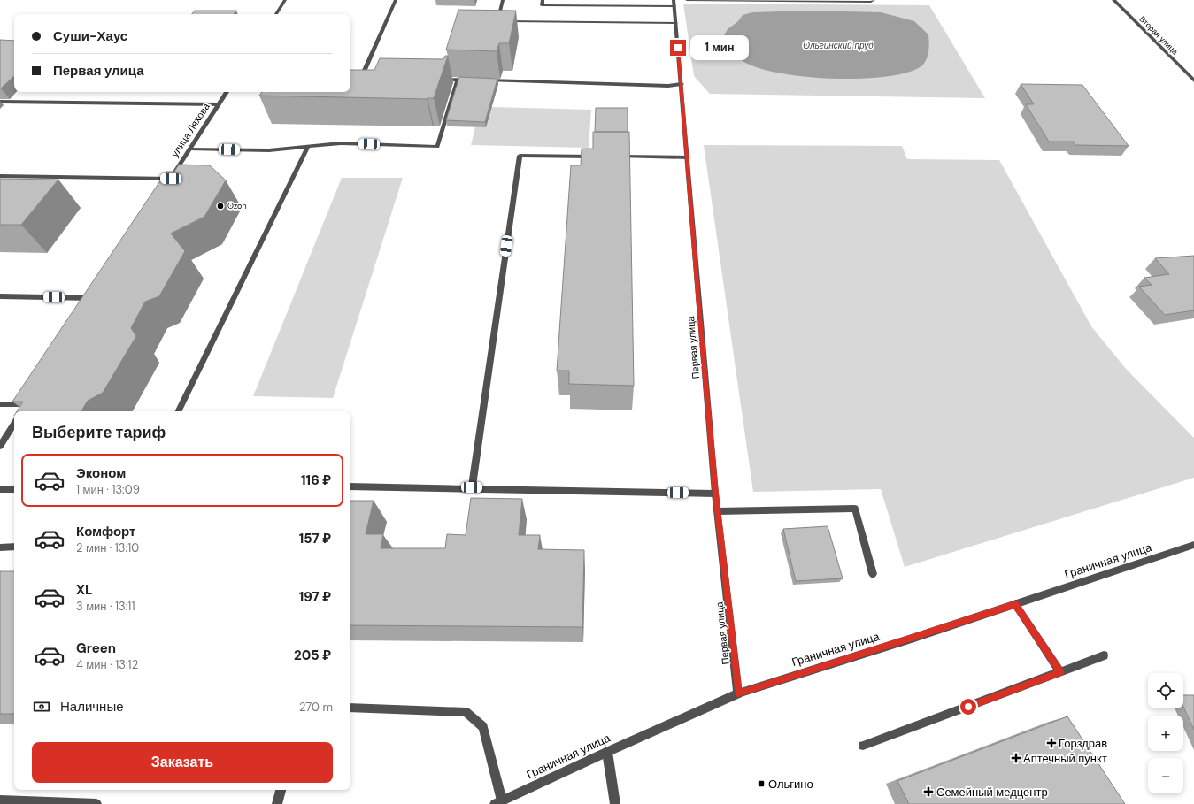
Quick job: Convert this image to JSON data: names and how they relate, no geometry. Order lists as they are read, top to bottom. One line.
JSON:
{"streets":{"street":["Вторая улица","улица Ляхова","Первая улица","Граничная улица"]},"crossings":[["Первая улица","Граничная улица"]],"water":["Ольгинский пруд"],"places":{"other":["Ozon"],"health":["Горздрав","Аптечный пункт","Семейный медцентр"],"transit":["Ольгино"]},"page":{"banner":["Суши-Хаус","Первая улица"],"bubble":"1 мин","heading":"Выберите тариф","list":[{"name":"Эконом","note":"1 мин · 13:09","value":"116 ₽"},{"name":"Комфорт","note":"2 мин · 13:10","value":"157 ₽"},{"name":"XL","note":"3 мин · 13:11","value":"197 ₽"},{"name":"Green","note":"4 мин · 13:12","value":"205 ₽"}],"map_buttons":["+","−"],"pay":["Наличные","270 m"],"buttons":"Заказать"}}
